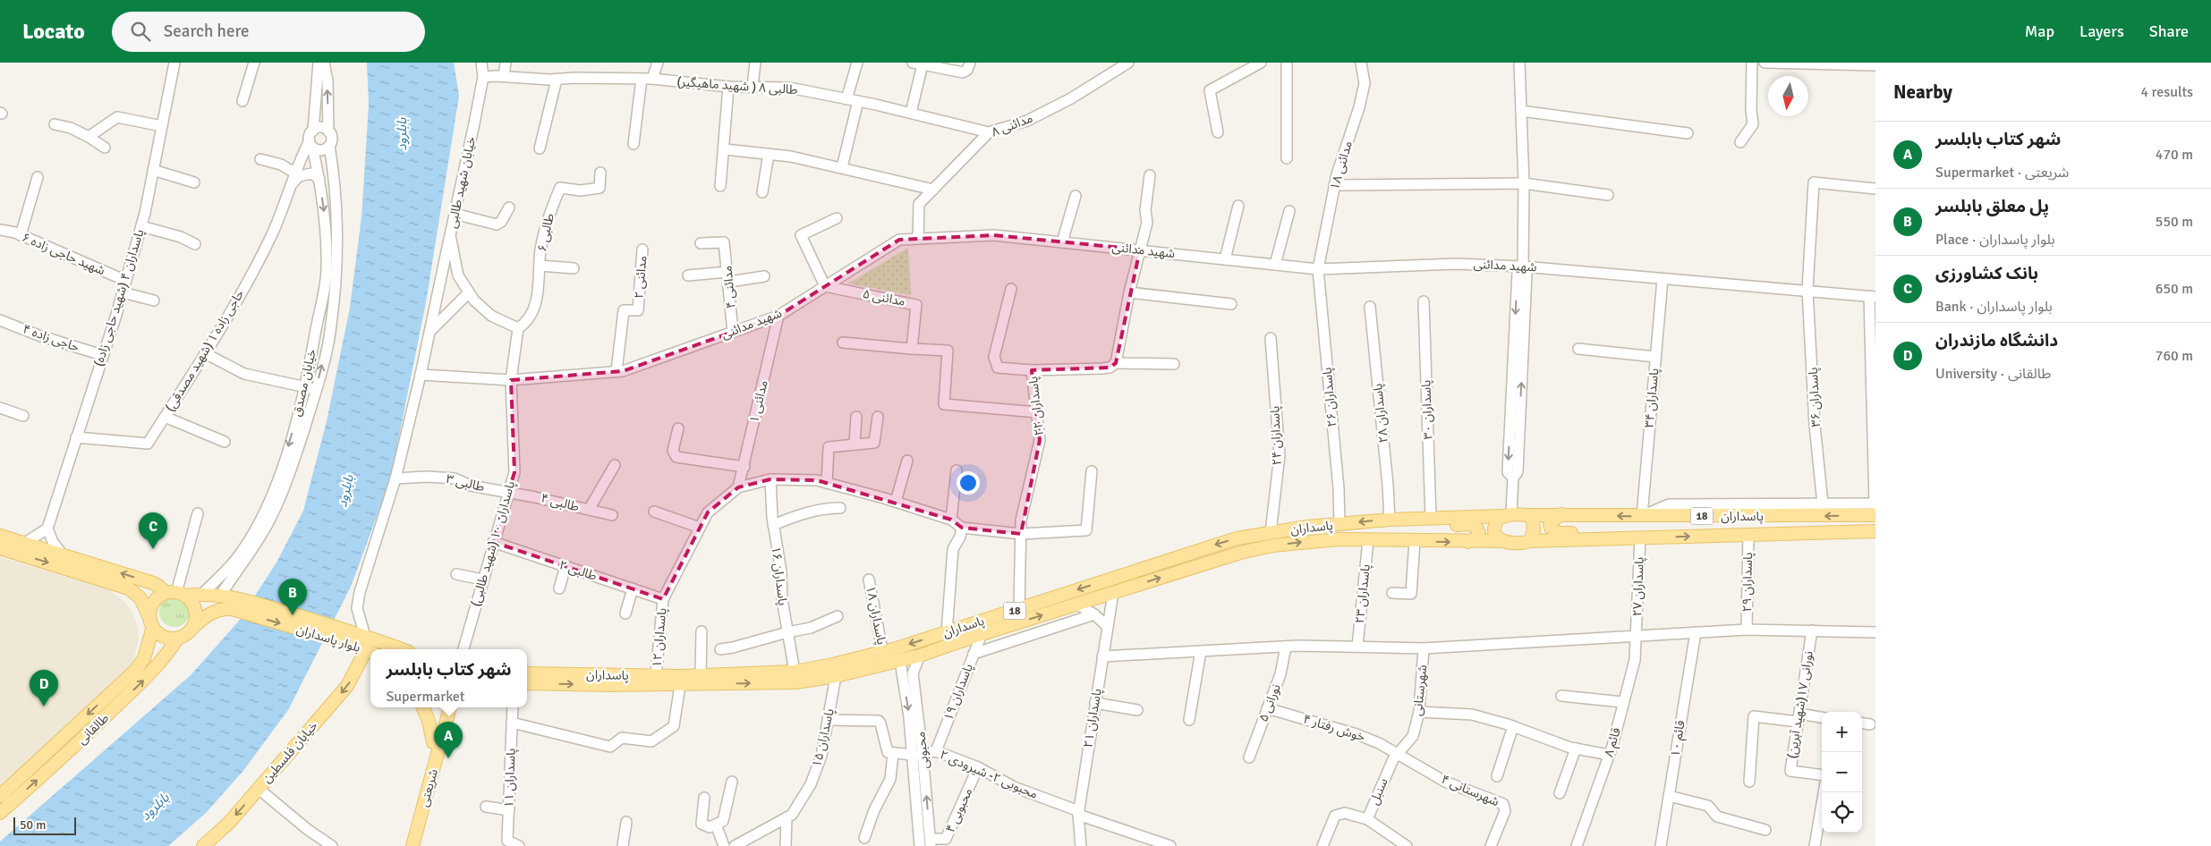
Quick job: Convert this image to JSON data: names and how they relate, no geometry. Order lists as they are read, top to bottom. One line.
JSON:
{"streets":{"main road":["18","پاسداران","بلوار پاسداران","طالقانی","خیابان فلسطین","شریعتی"],"street":["طالبی ۸ ( شهید ماهیگیر)","مدائنی ۸","مدائنی ۱۸","خیابان شهید طالبی","طالبی ۶","شهید مدائنی","شهید حاجی زاده ۶","مدائنی ۲","مدائنی ۴","پاسداران ۴ (شهید حاجی زاده)","مدائنی ۵","حاجی زاده ۴","حاجی زاده ۱ (شهید مصدقی)","خیابان مصدق","پاسداران ۲۶","پاسداران ۳۶","پاسداران ۳۴","مدائنی ۱","پاسداران ۲۲","پاسداران ۳۰","پاسداران ۲۸","پاسداران ۲۴","طالبی ۳","طالبی ۴","پاسداران ۱۰ (شهید طالبی)","طالبی ۲","پاسداران ۱۶","پاسداران ۲۹","پاسداران ۲۷","پاسداران ۲۳","پاسداران ۱۸","پاسداران ۱۲","شهرستانی","پاسداران ۱۹","نورانی ۵","نورانی ۱۷(شهید آبرین)","پاسداران ۲۱","خوش رفتار ۴","پاسداران ۱۵","قائم ۱۰","قائم ۸","محبوبی","محبوبی ۲- شیرودی ۲","پاسداران ۱۱","شهرستانی ۴","سنبل","محبوبی ۴"]},"crossings":[["طالبی ۸ ( شهید ماهیگیر)","مدائنی ۸"],["طالبی ۸ ( شهید ماهیگیر)","خیابان شهید طالبی"],["مدائنی ۸","شهید مدائنی"],["مدائنی ۱۸","شهید مدائنی"],["مدائنی ۱۸","پاسداران ۲۶"],["خیابان شهید طالبی","طالبی ۶"],["شهید مدائنی","مدائنی ۲"],["شهید مدائنی","مدائنی ۴"],["شهید مدائنی","مدائنی ۵"],["شهید مدائنی","پاسداران ۲۶"],["شهید مدائنی","پاسداران ۳۶"],["شهید مدائنی","پاسداران ۳۴"],["شهید مدائنی","مدائنی ۱"],["شهید مدائنی","پاسداران ۱۰ (شهید طالبی)"],["شهید حاجی زاده ۶","پاسداران ۴ (شهید حاجی زاده)"],["پاسداران ۴ (شهید حاجی زاده)","حاجی زاده ۴"],["پاسداران ۴ (شهید حاجی زاده)","حاجی زاده ۱ (شهید مصدقی)"],["حاجی زاده ۱ (شهید مصدقی)","خیابان مصدق"],["خیابان مصدق","بلوار پاسداران"],["پاسداران ۲۶","پاسداران"],["پاسداران ۳۴","پاسداران"],["پاسداران ۲۲","پاسداران"],["پاسداران ۳۰","پاسداران"],["پاسداران ۲۸","پاسداران"],["پاسداران ۲۴","پاسداران"],["طالبی ۳","طالبی ۴"],["طالبی ۳","پاسداران ۱۰ (شهید طالبی)"],["طالبی ۴","پاسداران ۱۰ (شهید طالبی)"],["18","پاسداران"],["پاسداران","پاسداران ۱۶"],["پاسداران","پاسداران ۲۹"],["پاسداران","پاسداران ۲۷"],["پاسداران","پاسداران ۲۳"],["پاسداران","پاسداران ۱۸"],["پاسداران","پاسداران ۱۲"],["پاسداران","پاسداران ۱۹"],["پاسداران","پاسداران ۲۱"],["پاسداران","پاسداران ۱۵"],["پاسداران","محبوبی"],["پاسداران ۱۰ (شهید طالبی)","طالبی ۲"],["طالبی ۲","پاسداران ۱۲"],["پاسداران ۲۷","قائم ۸"],["بلوار پاسداران","طالقانی"],["بلوار پاسداران","خیابان فلسطین"],["شهرستانی","خوش رفتار ۴"],["شهرستانی","شهرستانی ۴"],["شهرستانی","سنبل"],["پاسداران ۱۹","محبوبی ۲- شیرودی ۲"],["نورانی ۵","خوش رفتار ۴"],["پاسداران ۲۱","محبوبی ۲- شیرودی ۲"],["خوش رفتار ۴","شهرستانی ۴"],["خوش رفتار ۴","سنبل"],["محبوبی","محبوبی ۲- شیرودی ۲"],["محبوبی","محبوبی ۴"],["محبوبی ۲- شیرودی ۲","محبوبی ۴"],["شهرستانی ۴","سنبل"]],"one_way":["خیابان فلسطین"],"water":["بابلرود"],"scale_bar":"50 m","north":"bottom","page":{"header":"Locato","search":"Search here","nav":["Map","Layers","Share"],"heading":["Nearby","4 results"],"list":[{"mark":"A","name":"شهر کتاب بابلسر","note":"Supermarket · شریعتی","value":"470 m"},{"mark":"B","name":"پل معلق بابلسر","note":"Place · بلوار پاسداران","value":"550 m"},{"mark":"C","name":"بانک کشاورزی","note":"Bank · بلوار پاسداران","value":"650 m"},{"mark":"D","name":"دانشگاه مازندران","note":"University · طالقانی","value":"760 m"}],"pins":["C","B","D","A"],"popup":["شهر کتاب بابلسر","Supermarket"],"map_buttons":["+","−"],"scale":"50 m"}}
